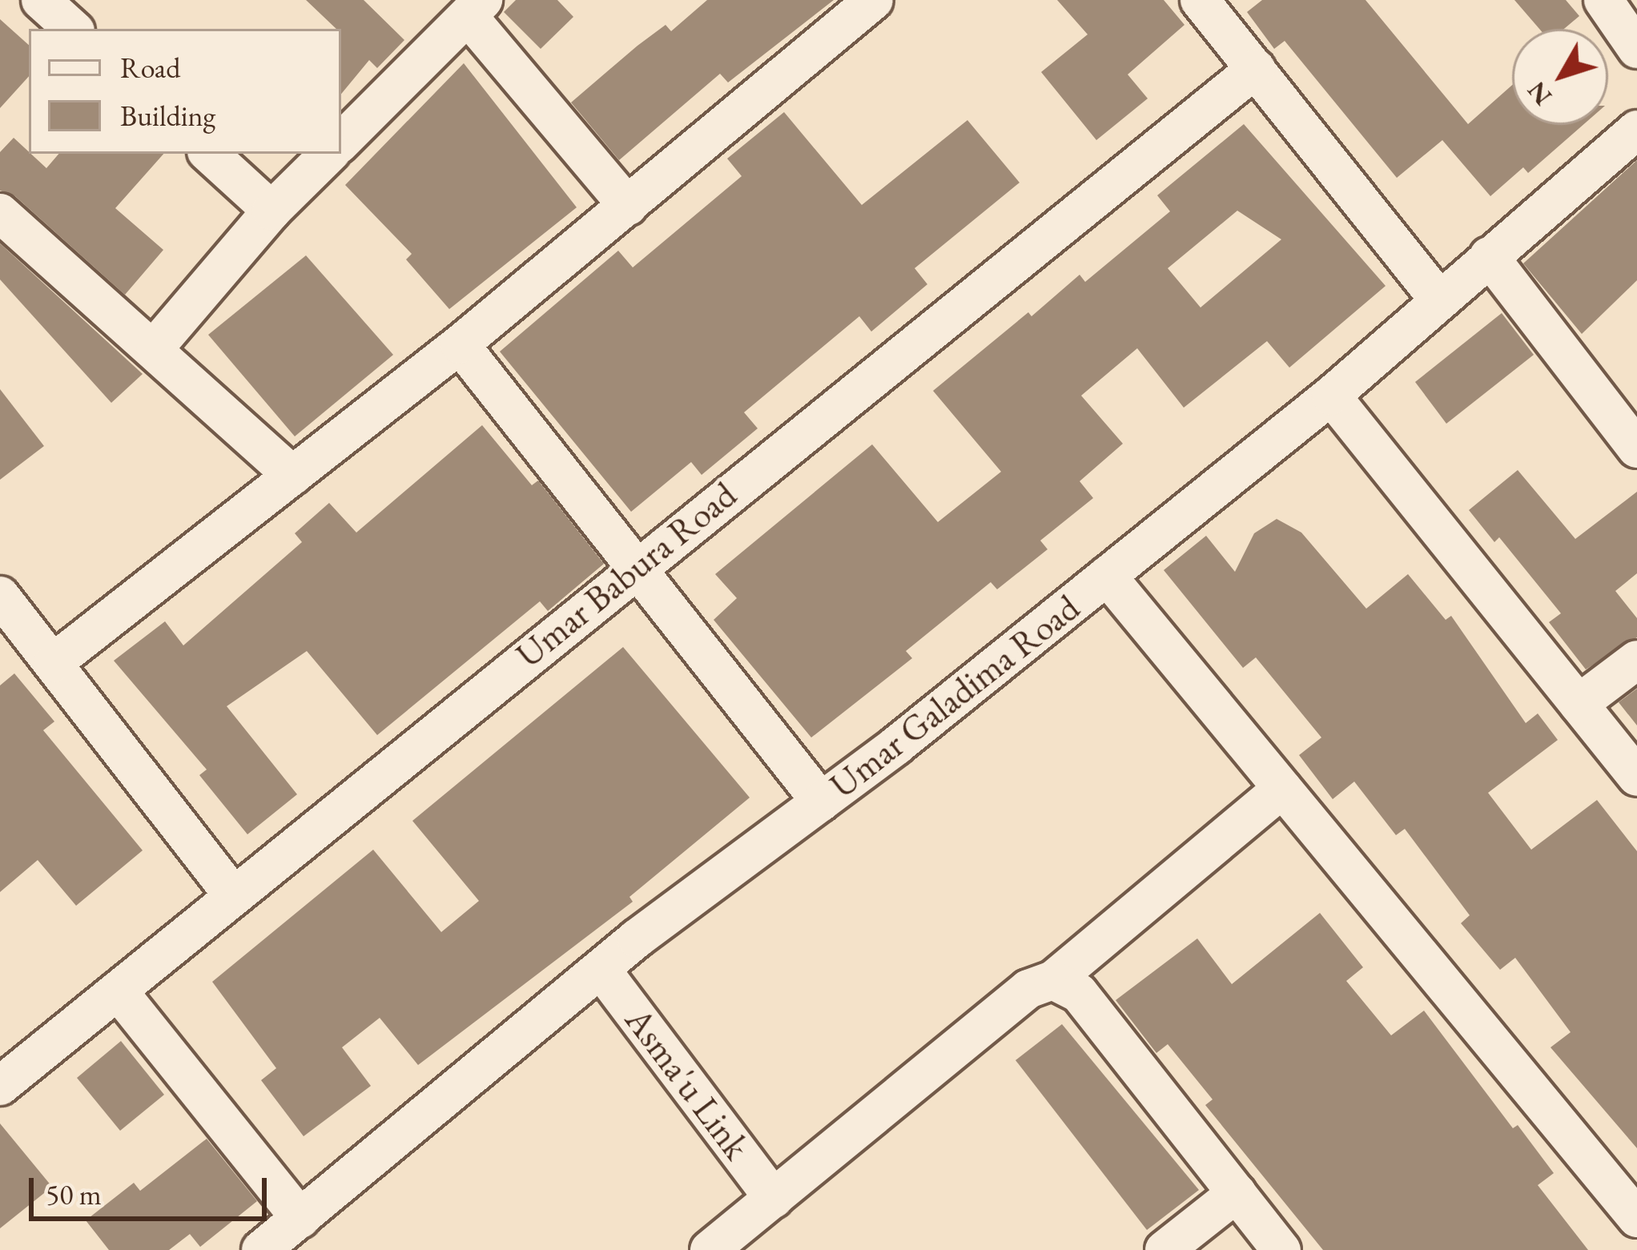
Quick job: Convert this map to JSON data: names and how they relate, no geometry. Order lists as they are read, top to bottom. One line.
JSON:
{"streets":{"street":["Umar Babura Road","Umar Galadima Road","Asma'u Link"]},"crossings":[["Umar Galadima Road","Asma'u Link"]],"legend":["Road","Building"],"scale_bar":"50 m","north":"bottom left"}
